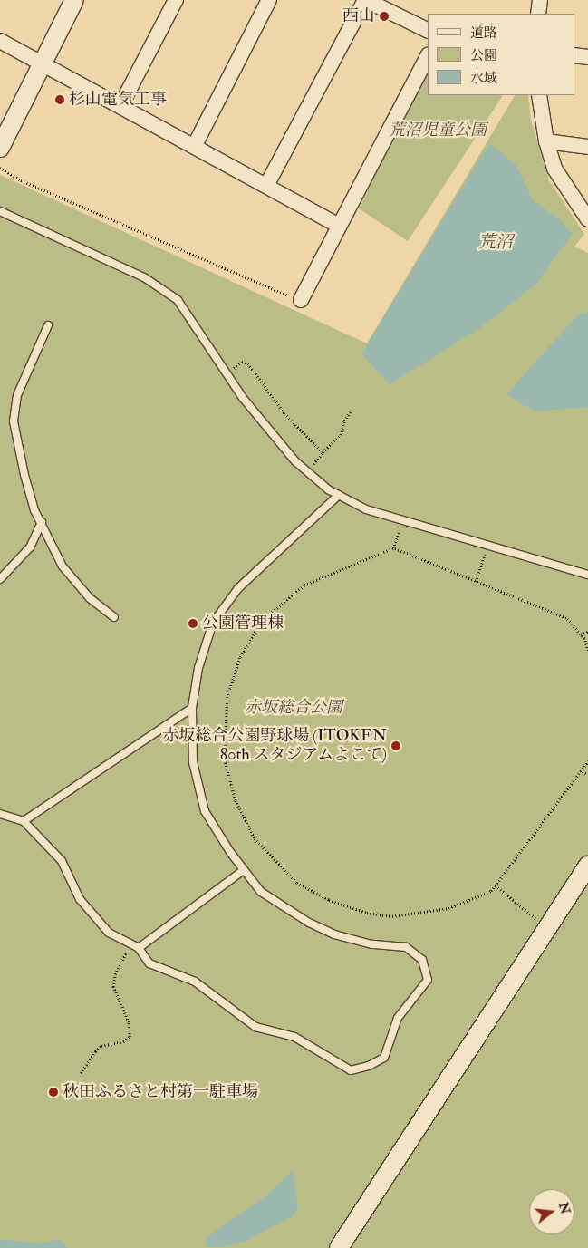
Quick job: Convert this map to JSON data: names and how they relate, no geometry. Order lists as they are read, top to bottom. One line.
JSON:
{"water":["荒沼"],"parks":["荒沼児童公園","赤坂総合公園"],"places":["西山","杉山電気工事","公園管理棟","赤坂総合公園野球場 (ITOKEN 80th スタジアムよこて)","秋田ふるさと村第一駐車場"],"legend":["道路","公園","水域"],"north":"right"}
